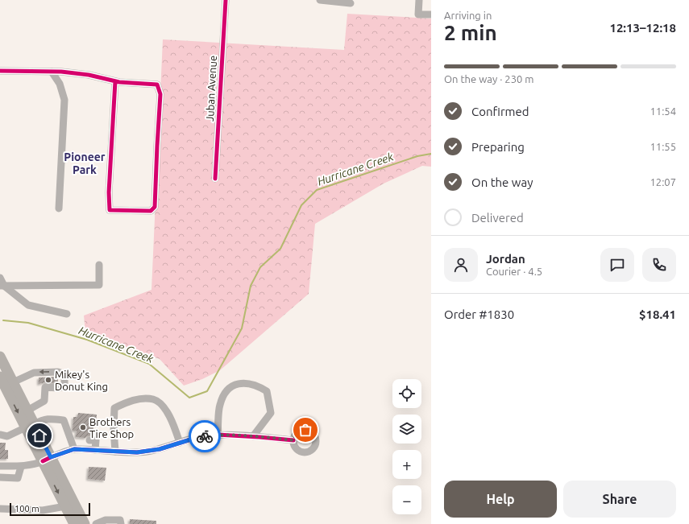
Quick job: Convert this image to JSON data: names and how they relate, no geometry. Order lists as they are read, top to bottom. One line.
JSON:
{"streets":{"street":["Juban Avenue"]},"districts":["Pioneer Park"],"water":["Hurricane Creek"],"places":["Mikey's Donut King","Brothers Tire Shop"],"scale_bar":"100 m","page":{"heading":["2 min","Arriving in","12:13–12:18"],"panel":["Jordan","Courier · 4.5","Order #1830","$18.41"],"bar":"On the way · 230 m","list":[["Confirmed","11:54"],["Preparing","11:55"],["On the way","12:07"],"Delivered"],"map_buttons":["+","−"],"buttons":["Help","Share"],"scale":"100 m"}}
